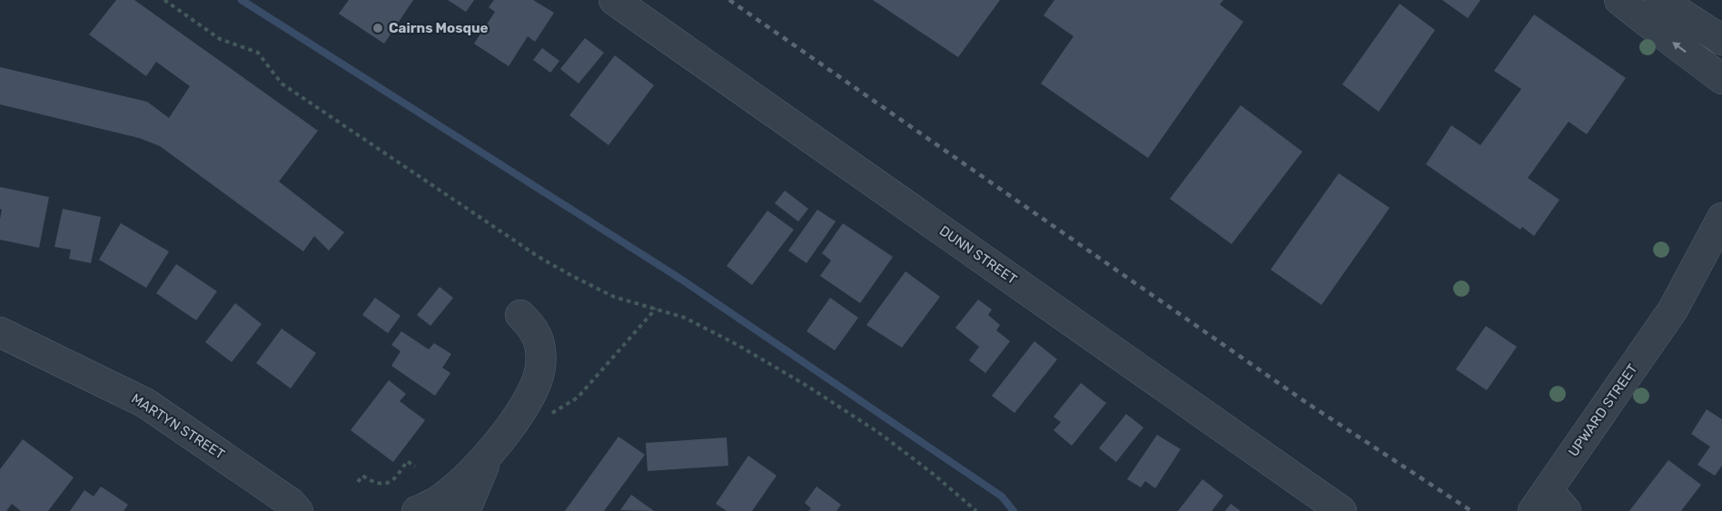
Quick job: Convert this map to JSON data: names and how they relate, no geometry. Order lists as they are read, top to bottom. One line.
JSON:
{"streets":{"street":["DUNN STREET","UPWARD STREET","MARTYN STREET"]},"places":["Cairns Mosque"]}
